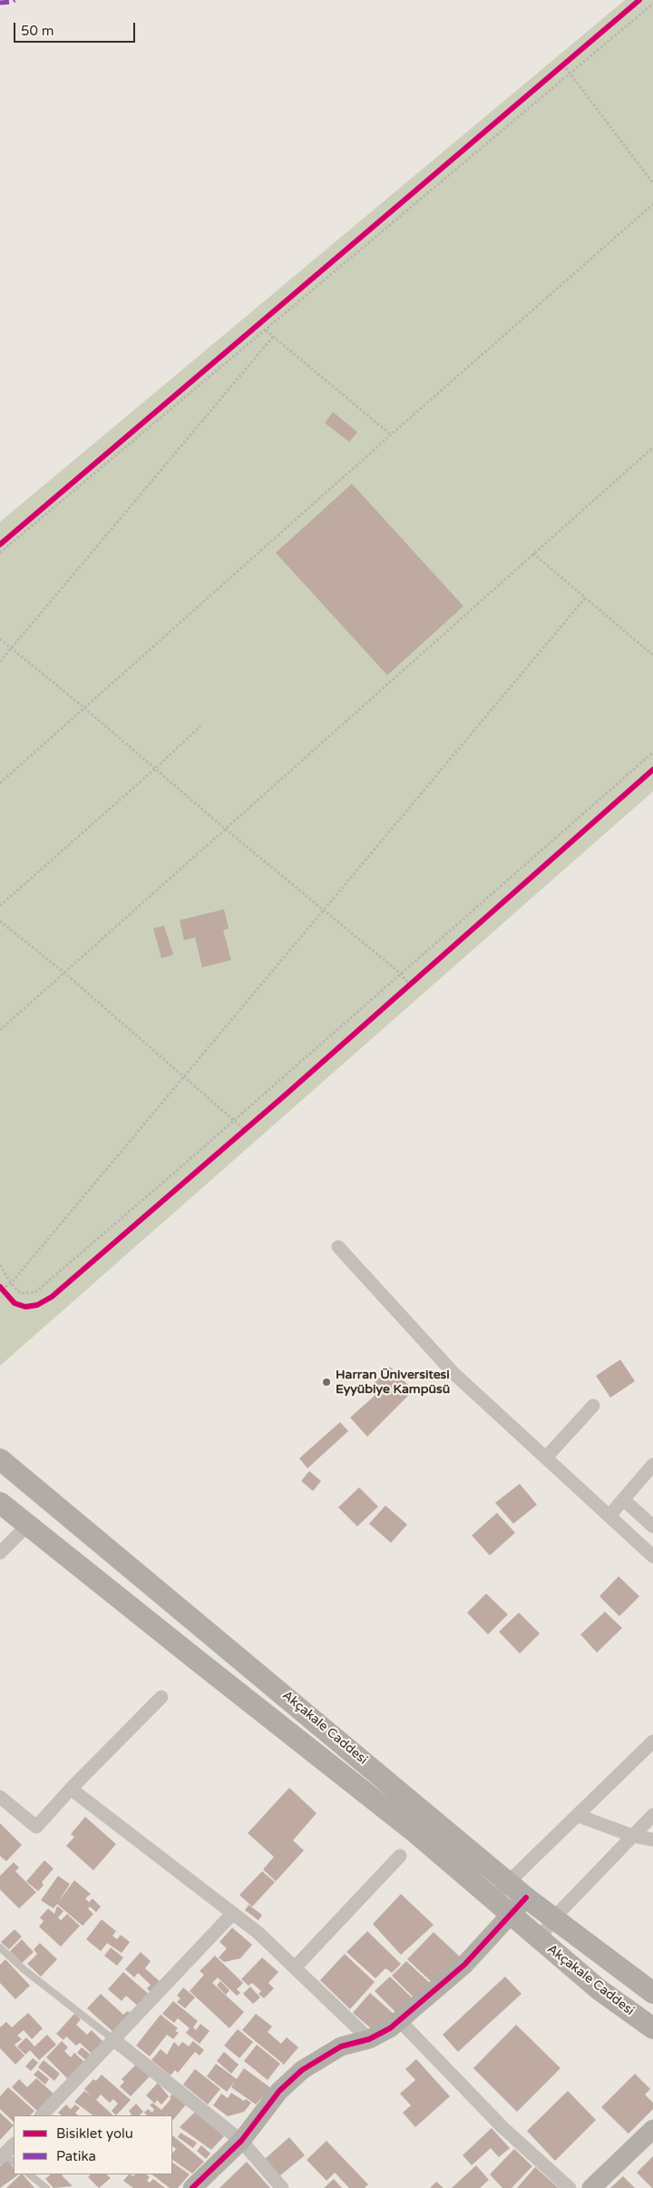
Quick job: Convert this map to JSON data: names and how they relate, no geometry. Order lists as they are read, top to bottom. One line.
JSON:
{"streets":{"main road":["Akçakale Caddesi"]},"places":["Harran Üniversitesi Eyyübiye Kampüsü"],"legend":["Bisiklet yolu","Patika"],"scale_bar":"50 m"}
